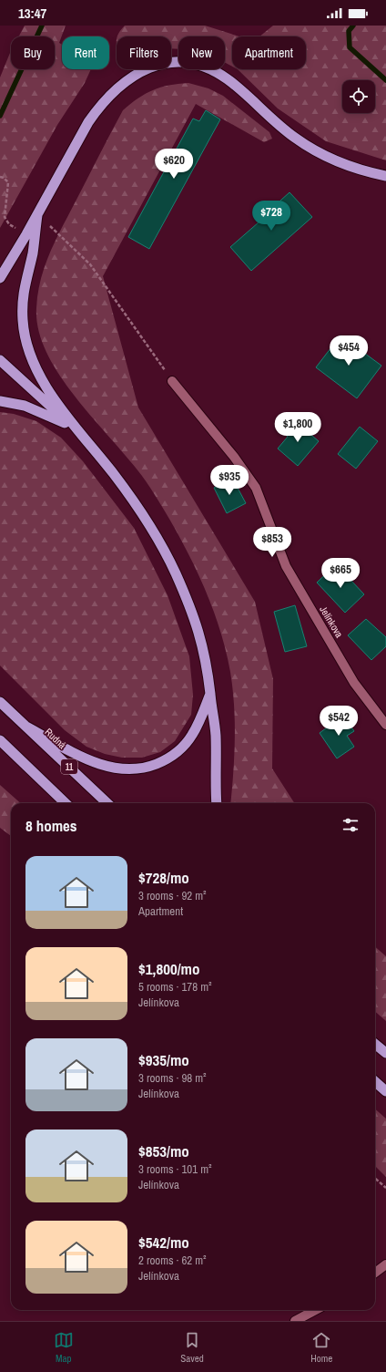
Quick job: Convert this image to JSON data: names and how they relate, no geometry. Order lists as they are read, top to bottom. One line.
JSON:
{"streets":{"highway":["Rudná","11"],"street":["Jelínkova"]},"page":{"status":"13:47","chip":["Buy","Rent","Filters","New","Apartment"],"price":["$620","$728","$454","$1,800","$935","$853","$665","$542"],"heading":"8 homes","list":[{"name":"$728/mo","note":"3 rooms · 92 m² · Apartment"},{"name":"$1,800/mo","note":"5 rooms · 178 m² · Jelínkova"},{"name":"$935/mo","note":"3 rooms · 98 m² · Jelínkova"},{"name":"$853/mo","note":"3 rooms · 101 m² · Jelínkova"},{"name":"$542/mo","note":"2 rooms · 62 m² · Jelínkova"}],"tabs":["Map","Saved","Home"]}}
